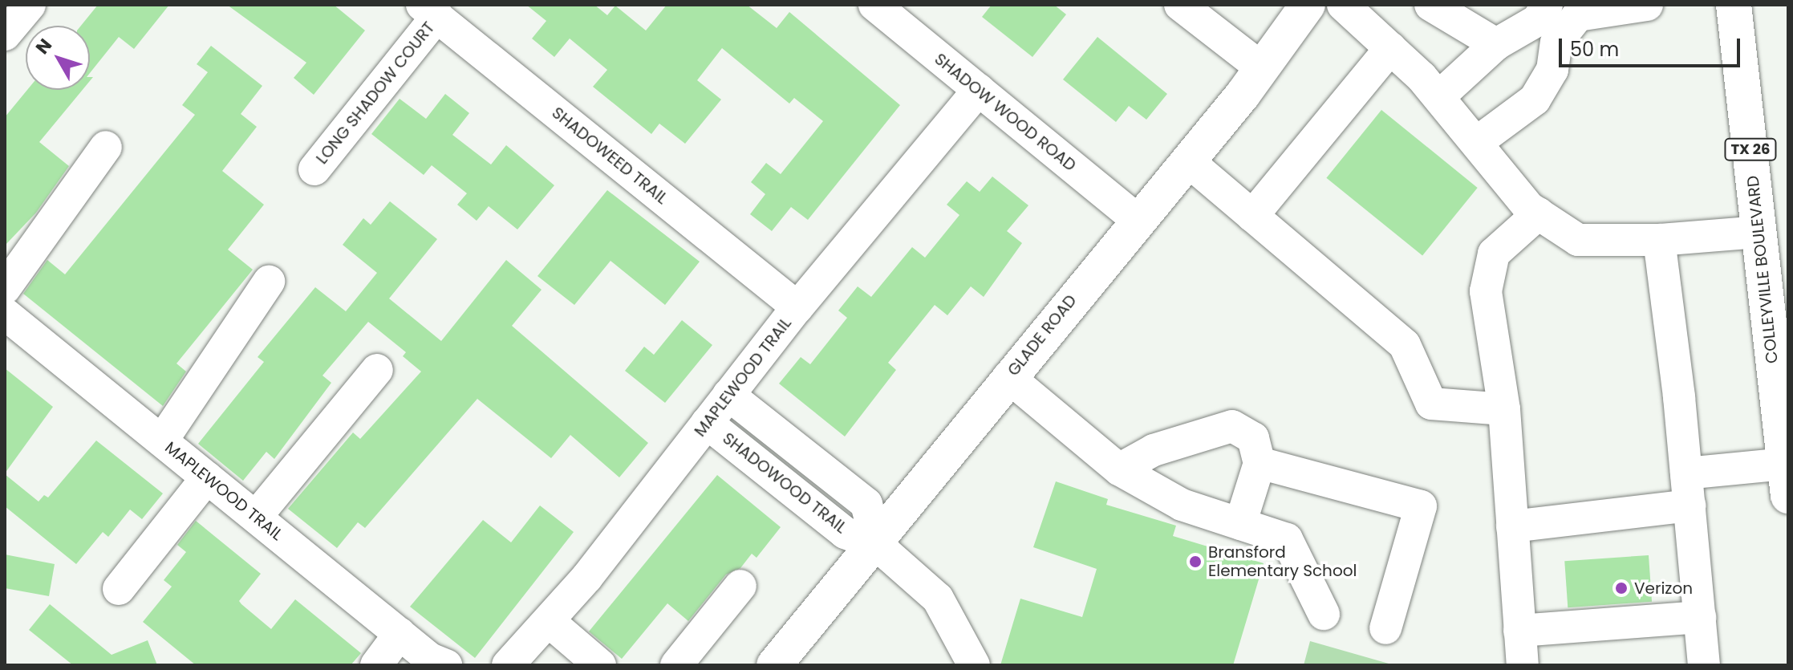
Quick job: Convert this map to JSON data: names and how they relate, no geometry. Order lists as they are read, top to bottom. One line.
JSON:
{"streets":{"main road":["TX 26","COLLEYVILLE BOULEVARD","GLADE ROAD"],"street":["LONG SHADOW COURT","SHADOW WOOD ROAD","SHADOWEED TRAIL","MAPLEWOOD TRAIL","SHADOWOOD TRAIL"]},"crossings":[["LONG SHADOW COURT","SHADOWEED TRAIL"],["SHADOW WOOD ROAD","GLADE ROAD"],["SHADOW WOOD ROAD","MAPLEWOOD TRAIL"],["SHADOWEED TRAIL","MAPLEWOOD TRAIL"],["GLADE ROAD","SHADOWOOD TRAIL"],["MAPLEWOOD TRAIL","SHADOWOOD TRAIL"]],"places":["Bransford Elementary School","Verizon"],"scale_bar":"50 m","north":"top left"}
